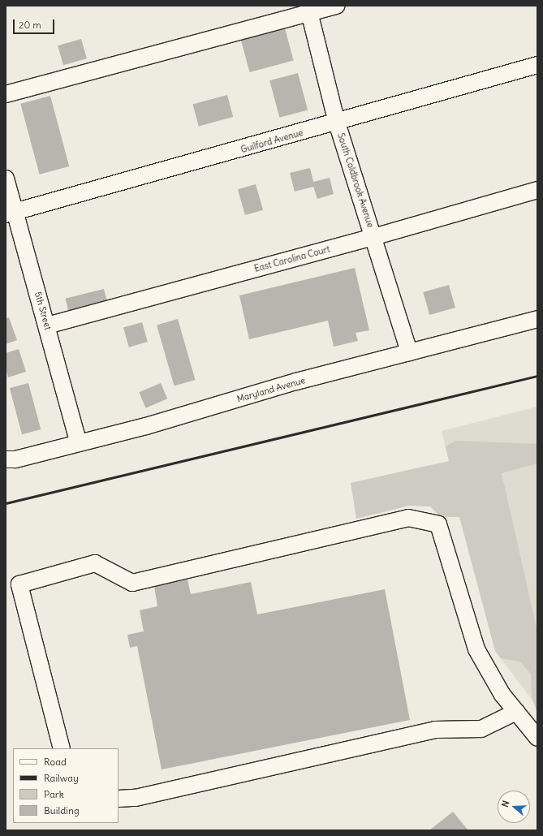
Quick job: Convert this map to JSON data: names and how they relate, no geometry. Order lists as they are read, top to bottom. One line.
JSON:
{"streets":{"street":["Guilford Avenue","South Coldbrook Avenue","East Carolina Court","5th Street","Maryland Avenue"]},"crossings":[["Guilford Avenue","South Coldbrook Avenue"],["Guilford Avenue","5th Street"],["South Coldbrook Avenue","East Carolina Court"],["South Coldbrook Avenue","Maryland Avenue"],["East Carolina Court","5th Street"],["5th Street","Maryland Avenue"]],"legend":["Road","Railway","Park","Building"],"scale_bar":"20 m","north":"left"}
